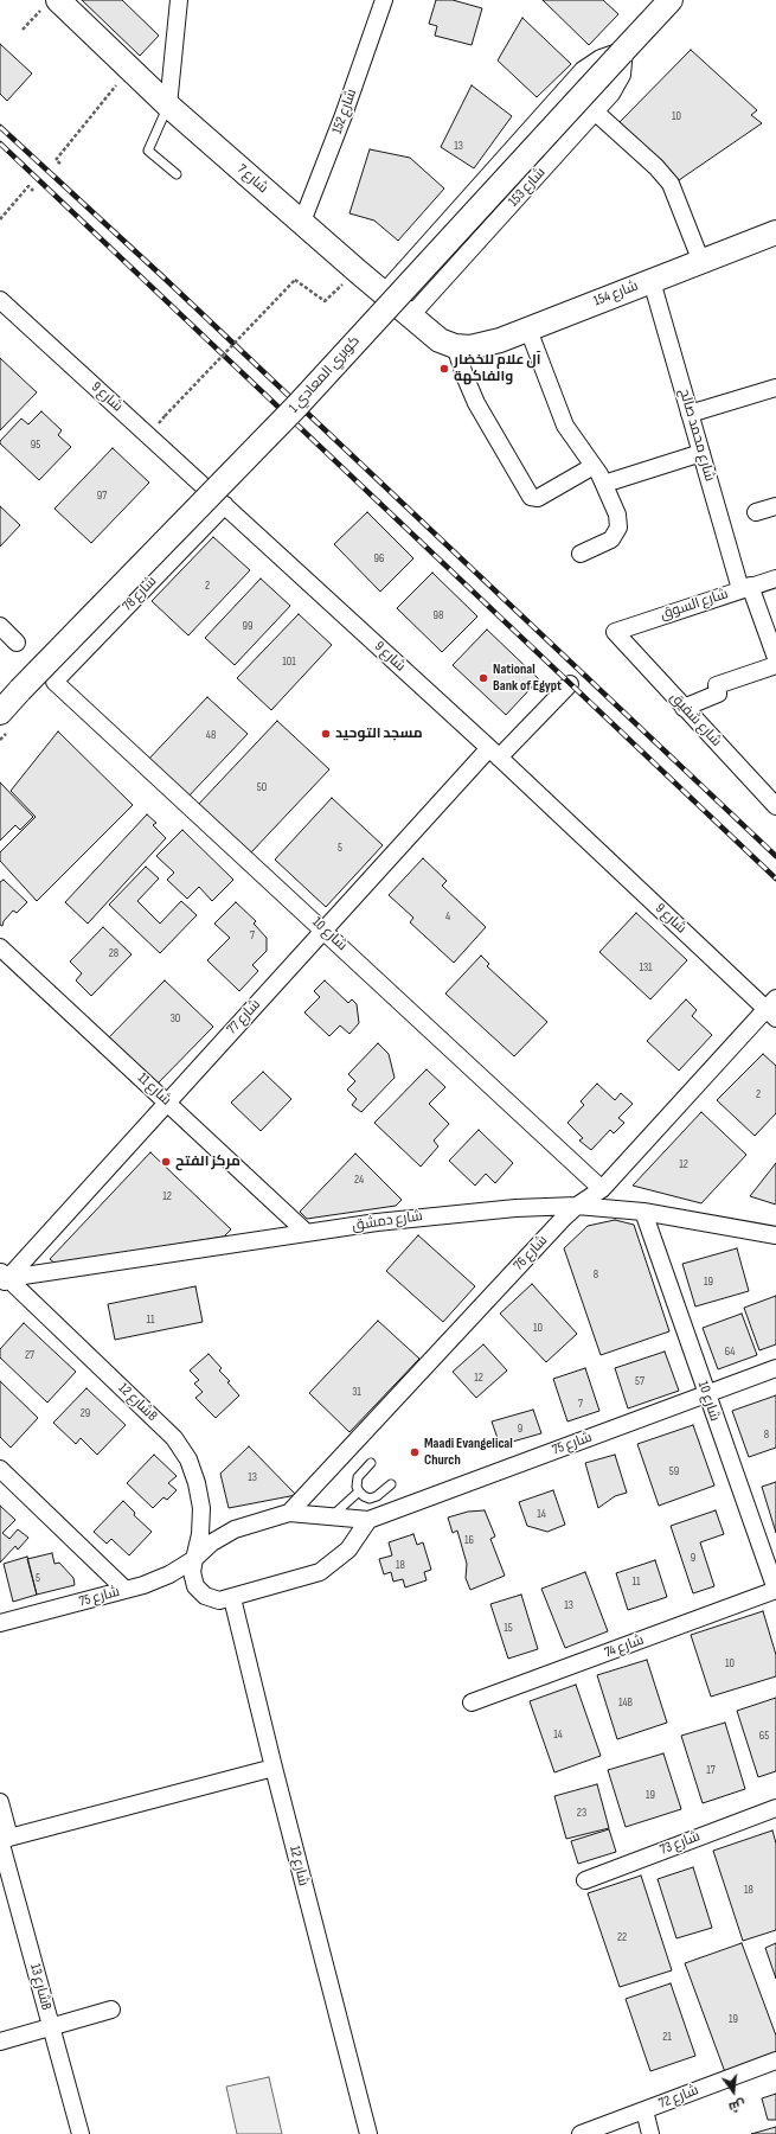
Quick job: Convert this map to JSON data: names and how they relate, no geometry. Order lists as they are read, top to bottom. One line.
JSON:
{"streets":{"street":["شارع 152","شارع 7","شارع 153","شارع 154","كوبري المعادي 1","شارع 9","شارع محمد صالح","شارع 78","شارع السوق","شارع شفيق","شارع 10","شارع 77","شارع 11","شارع دمشق","شارع 76","شارع 12B","شارع 75","شارع 74","شارع 73","شارع 12","شارع 13B","شارع 72"]},"crossings":[["شارع 152","شارع 7"],["شارع 7","شارع 153"],["شارع 7","شارع 154"],["شارع 153","كوبري المعادي 1"],["شارع 154","شارع محمد صالح"],["شارع 9","شارع 78"],["شارع 9","شارع 77"],["شارع 9","شارع 76"],["شارع محمد صالح","شارع السوق"],["شارع 78","شارع 10"],["شارع السوق","شارع شفيق"],["شارع 10","شارع 77"],["شارع 10","شارع دمشق"],["شارع 10","شارع 76"],["شارع 10","شارع 75"],["شارع 10","شارع 74"],["شارع 77","شارع 11"],["شارع 77","شارع دمشق"],["شارع 77","شارع 12B"],["شارع 11","شارع دمشق"],["شارع دمشق","شارع 76"],["شارع دمشق","شارع 12B"],["شارع 76","شارع 75"],["شارع 12B","شارع 75"]],"places":["آل علام للخضار والفاكهة","National Bank of Egypt","مسجد التوحيد","مركز الفتح","Maadi Evangelical Church"],"house_numbers":["10","13","95","97","96","2","98","99","101","48","50","5","4","7","28","131","30","2","12","24","12","8","19","11","10","64","27","12","57","31","7","29","9","8","59","13","14","16","9","18","5","11","13","15","10","14B","14","65","17","19","23","18","22","19","21"],"north":"bottom"}
